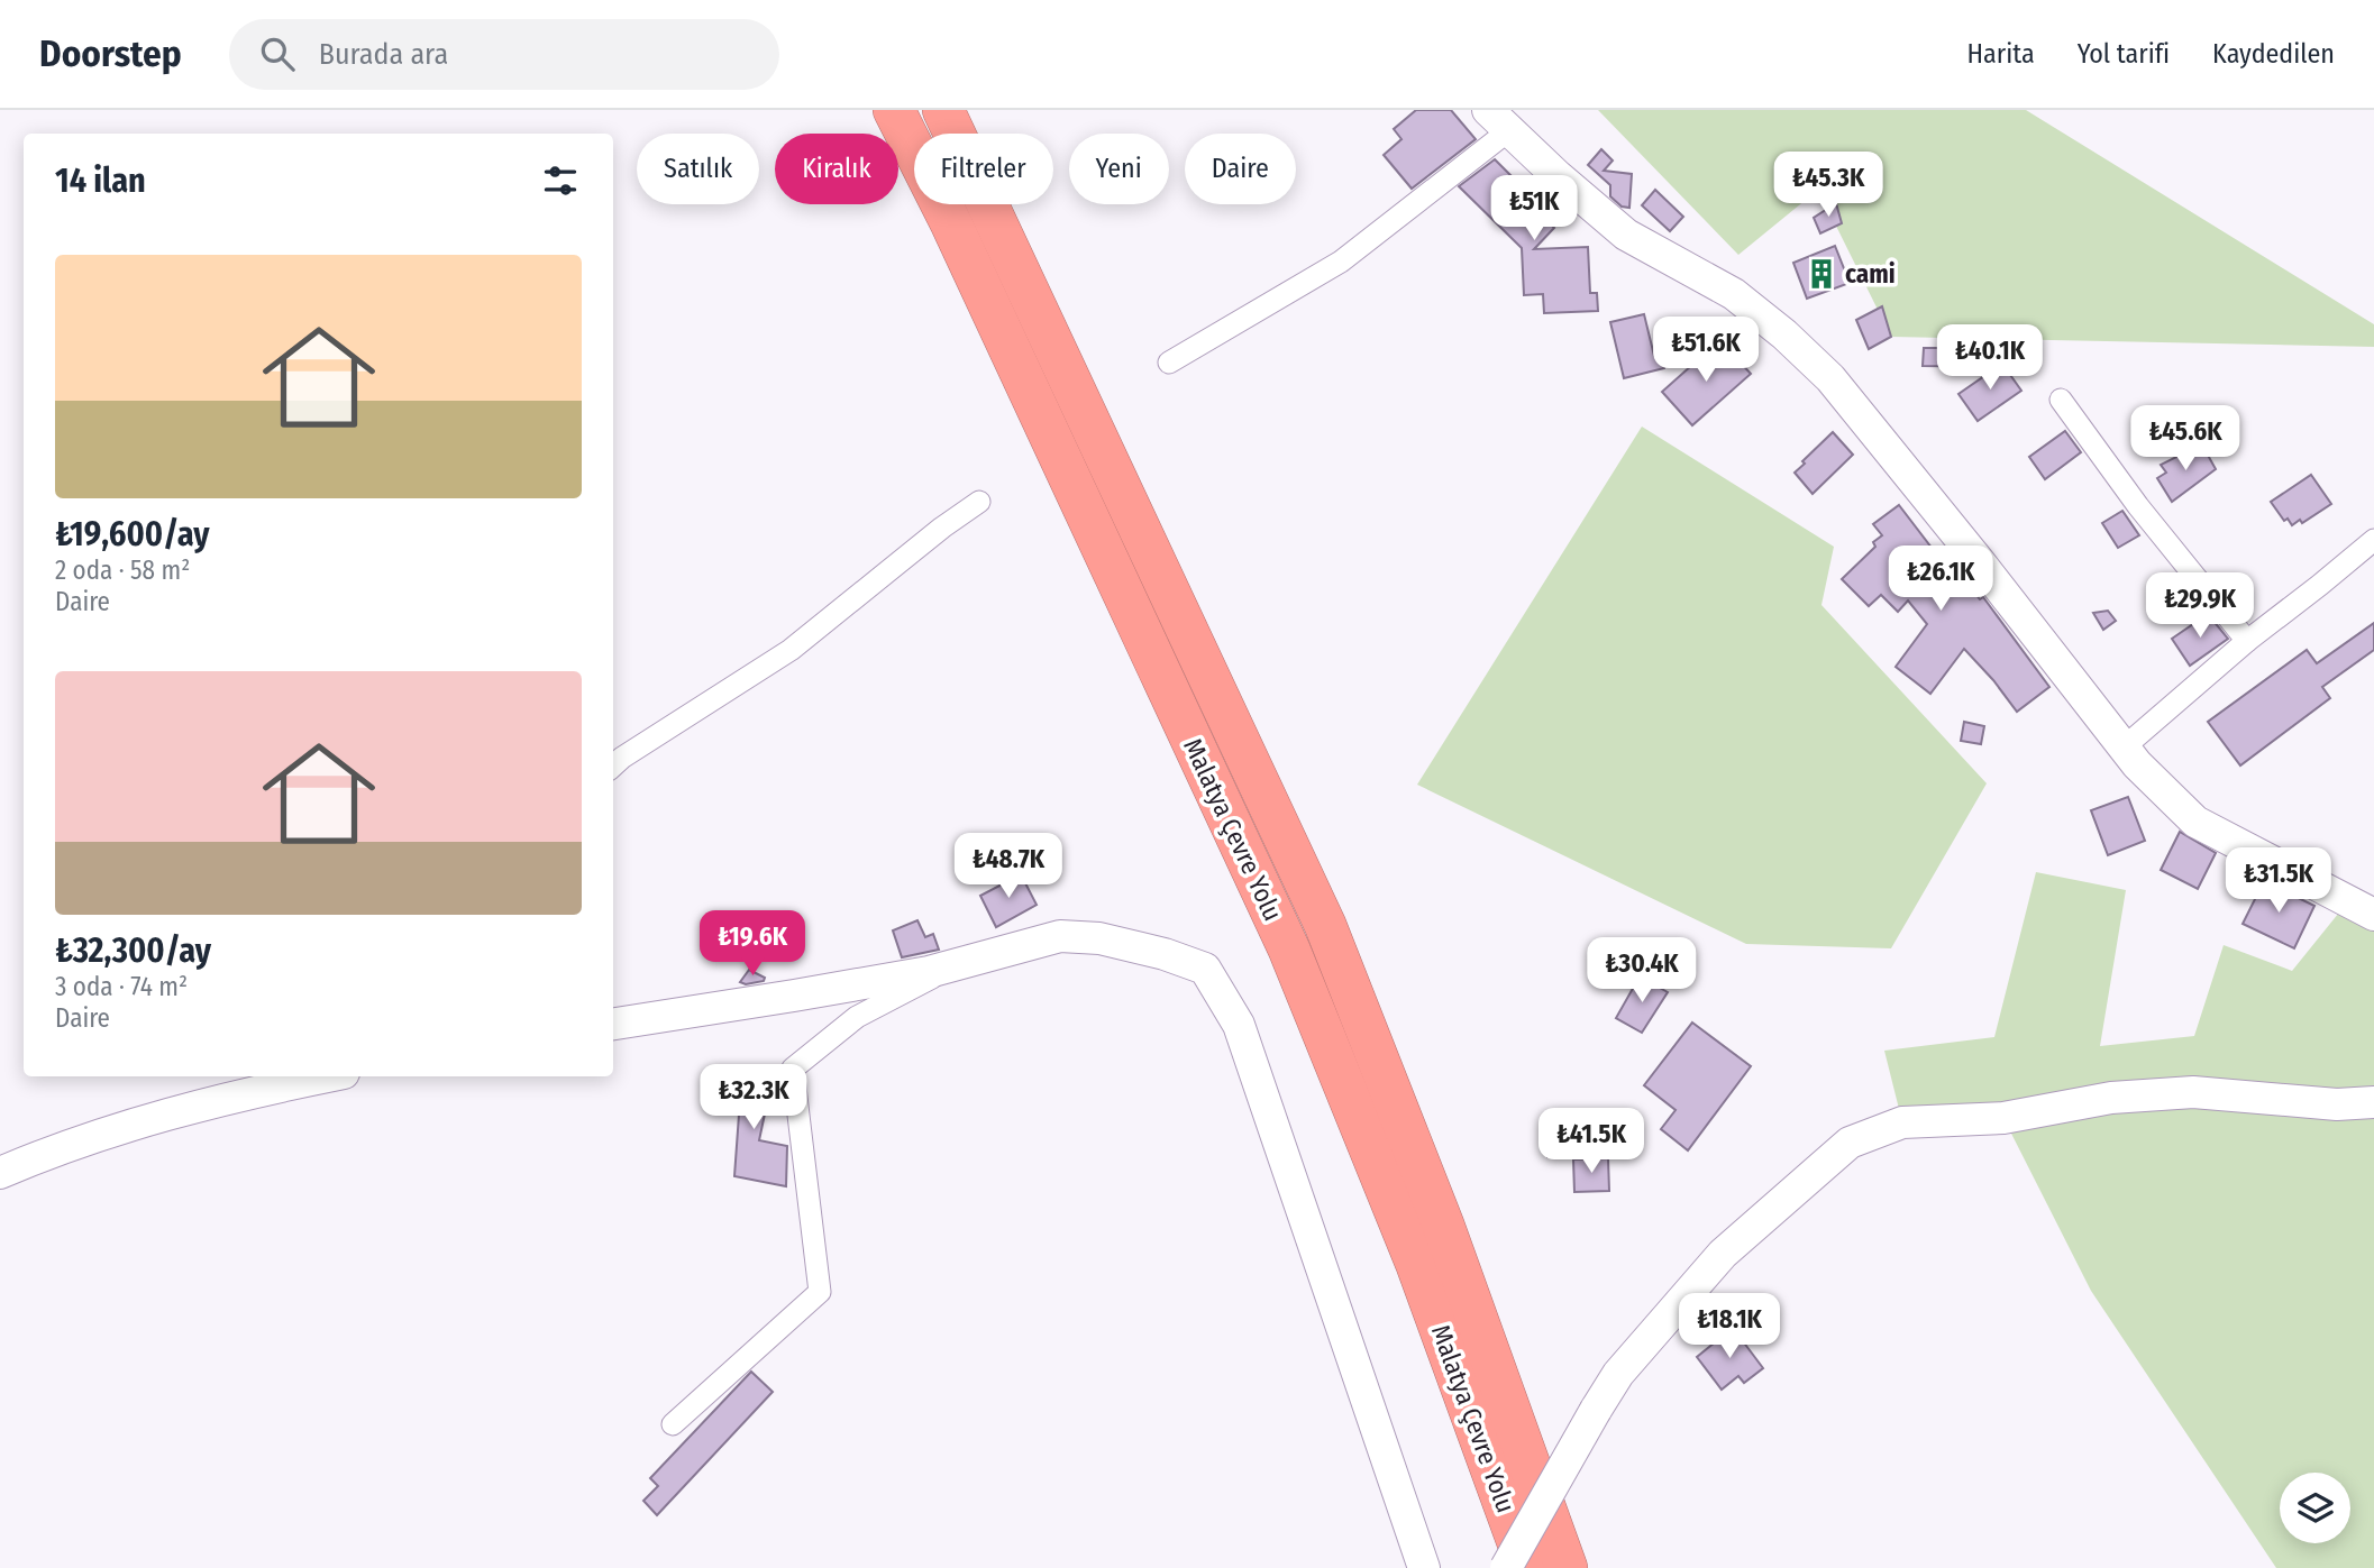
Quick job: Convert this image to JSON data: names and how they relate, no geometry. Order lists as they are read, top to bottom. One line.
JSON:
{"streets":{"highway":["Malatya Çevre Yolu"]},"places":{"building":["cami"]},"page":{"header":"Doorstep","search":"Burada ara","nav":["Harita","Yol tarifi","Kaydedilen"],"chip":["Satılık","Kiralık","Filtreler","Yeni","Daire"],"heading":"14 ilan","price":["₺45.3K","₺51K","₺51.6K","₺40.1K","₺45.6K","₺26.1K","₺29.9K","₺48.7K","₺31.5K","₺19.6K","₺30.4K","₺32.3K","₺41.5K","₺18.1K"],"list":[{"name":"₺19,600/ay","note":"2 oda · 58 m² · Daire"},{"name":"₺32,300/ay","note":"3 oda · 74 m² · Daire"}]}}
